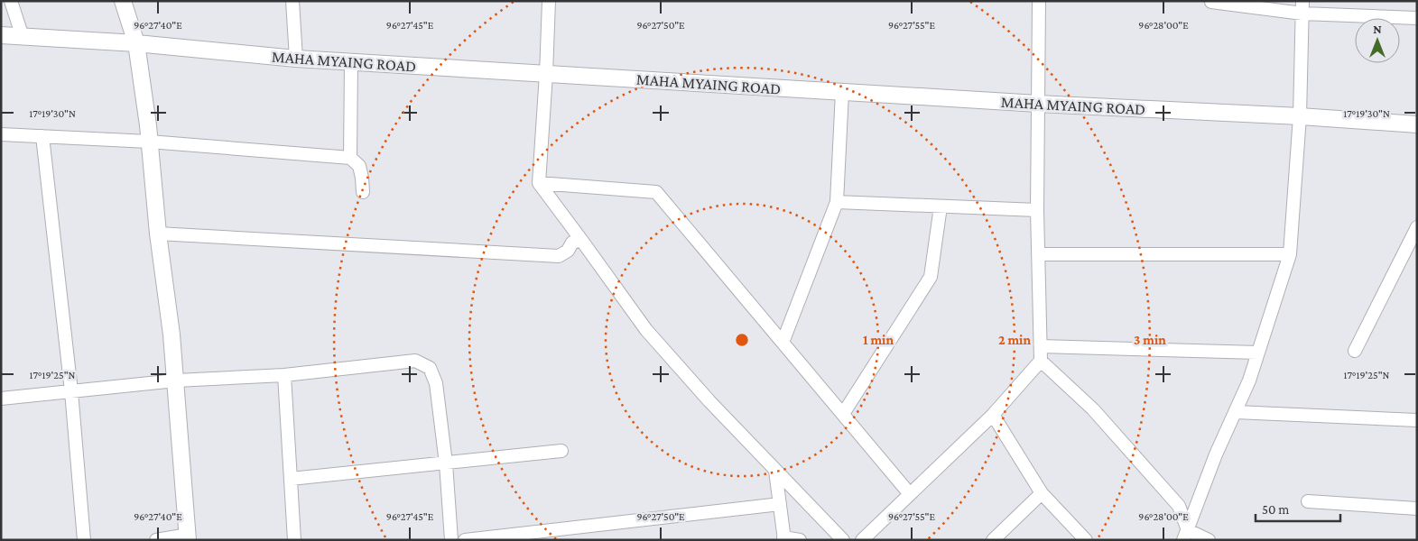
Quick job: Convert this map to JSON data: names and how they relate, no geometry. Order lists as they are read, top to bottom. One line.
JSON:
{"streets":{"street":["MAHA MYAING ROAD"]},"scale_bar":"50 m","north":"top","coordinates":["96°27'40\"E","96°27'45\"E","96°27'50\"E","96°27'55\"E","96°28'00\"E","17°19'30\"N","17°19'25\"N"],"rings":["1 min","2 min","3 min"]}
